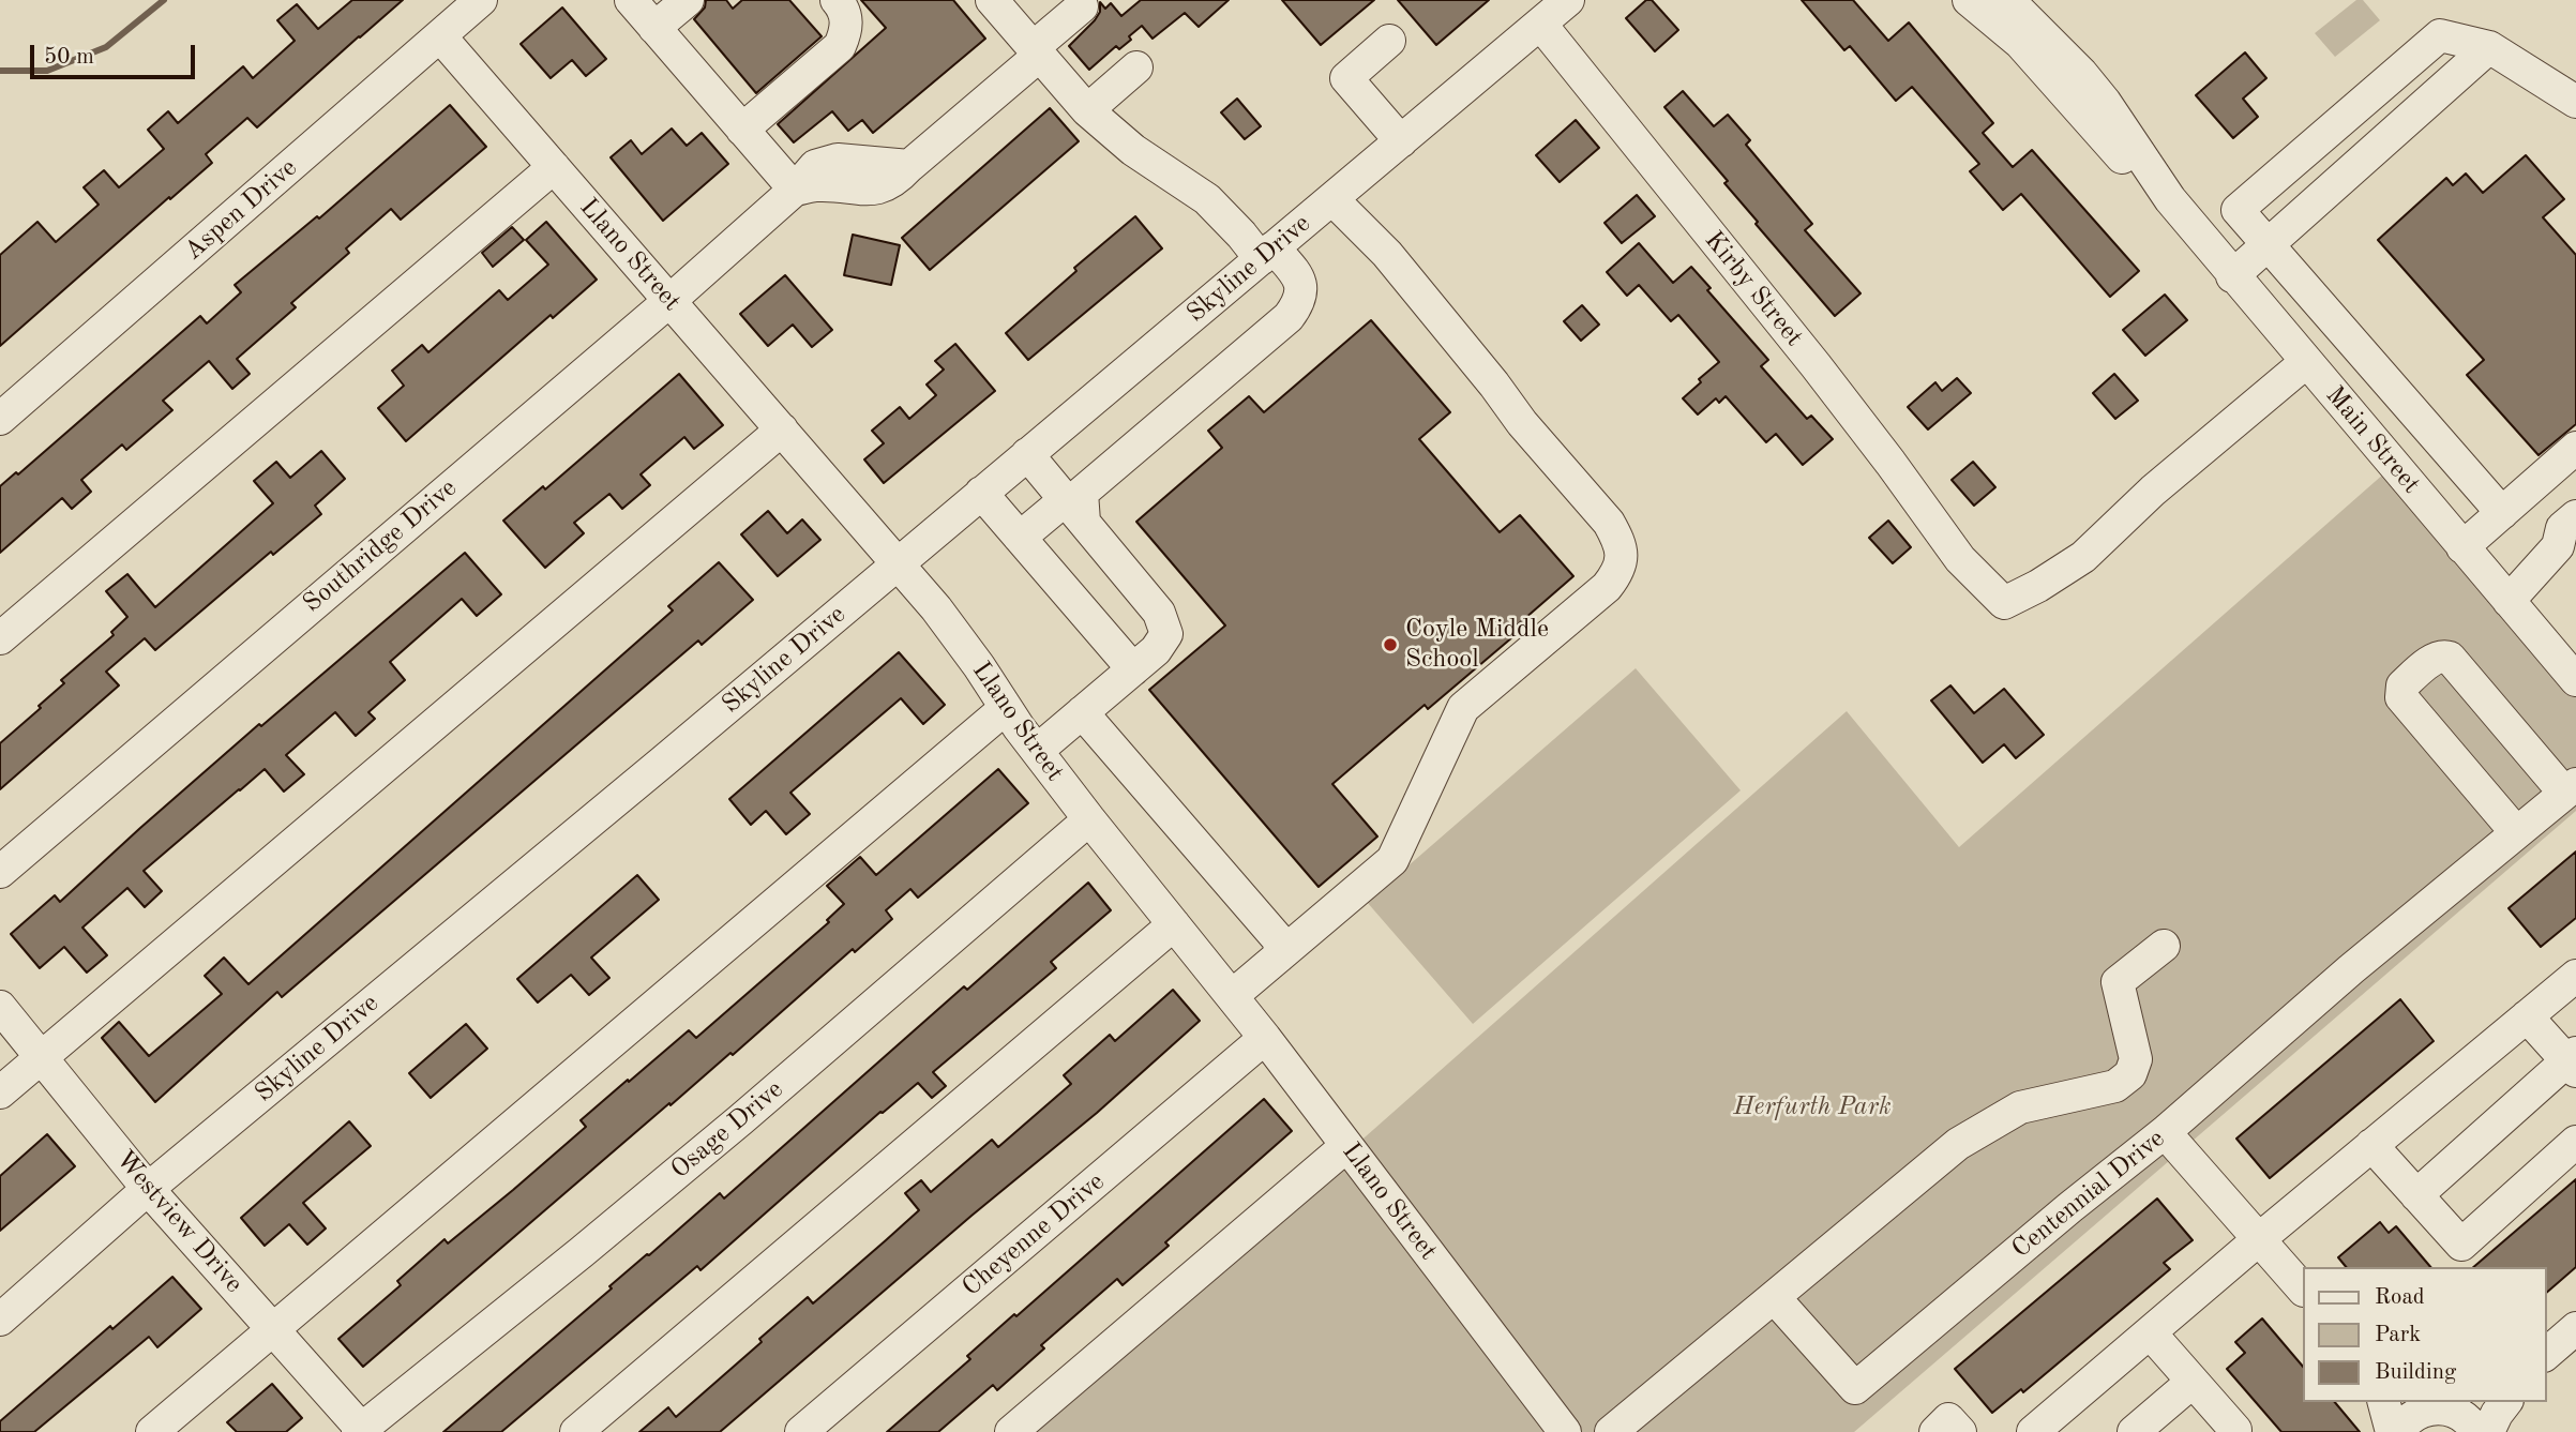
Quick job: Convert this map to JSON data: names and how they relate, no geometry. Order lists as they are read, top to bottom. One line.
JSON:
{"streets":{"street":["Aspen Drive","Llano Street","Skyline Drive","Kirby Street","Main Street","Southridge Drive","Osage Drive","Centennial Drive","Westview Drive","Cheyenne Drive"]},"crossings":[["Aspen Drive","Llano Street"],["Llano Street","Skyline Drive"],["Llano Street","Southridge Drive"],["Llano Street","Osage Drive"],["Llano Street","Cheyenne Drive"],["Skyline Drive","Kirby Street"],["Skyline Drive","Westview Drive"],["Kirby Street","Main Street"],["Osage Drive","Westview Drive"]],"parks":["Herfurth Park"],"places":["Coyle Middle School"],"legend":["Road","Park","Building"],"scale_bar":"50 m"}
